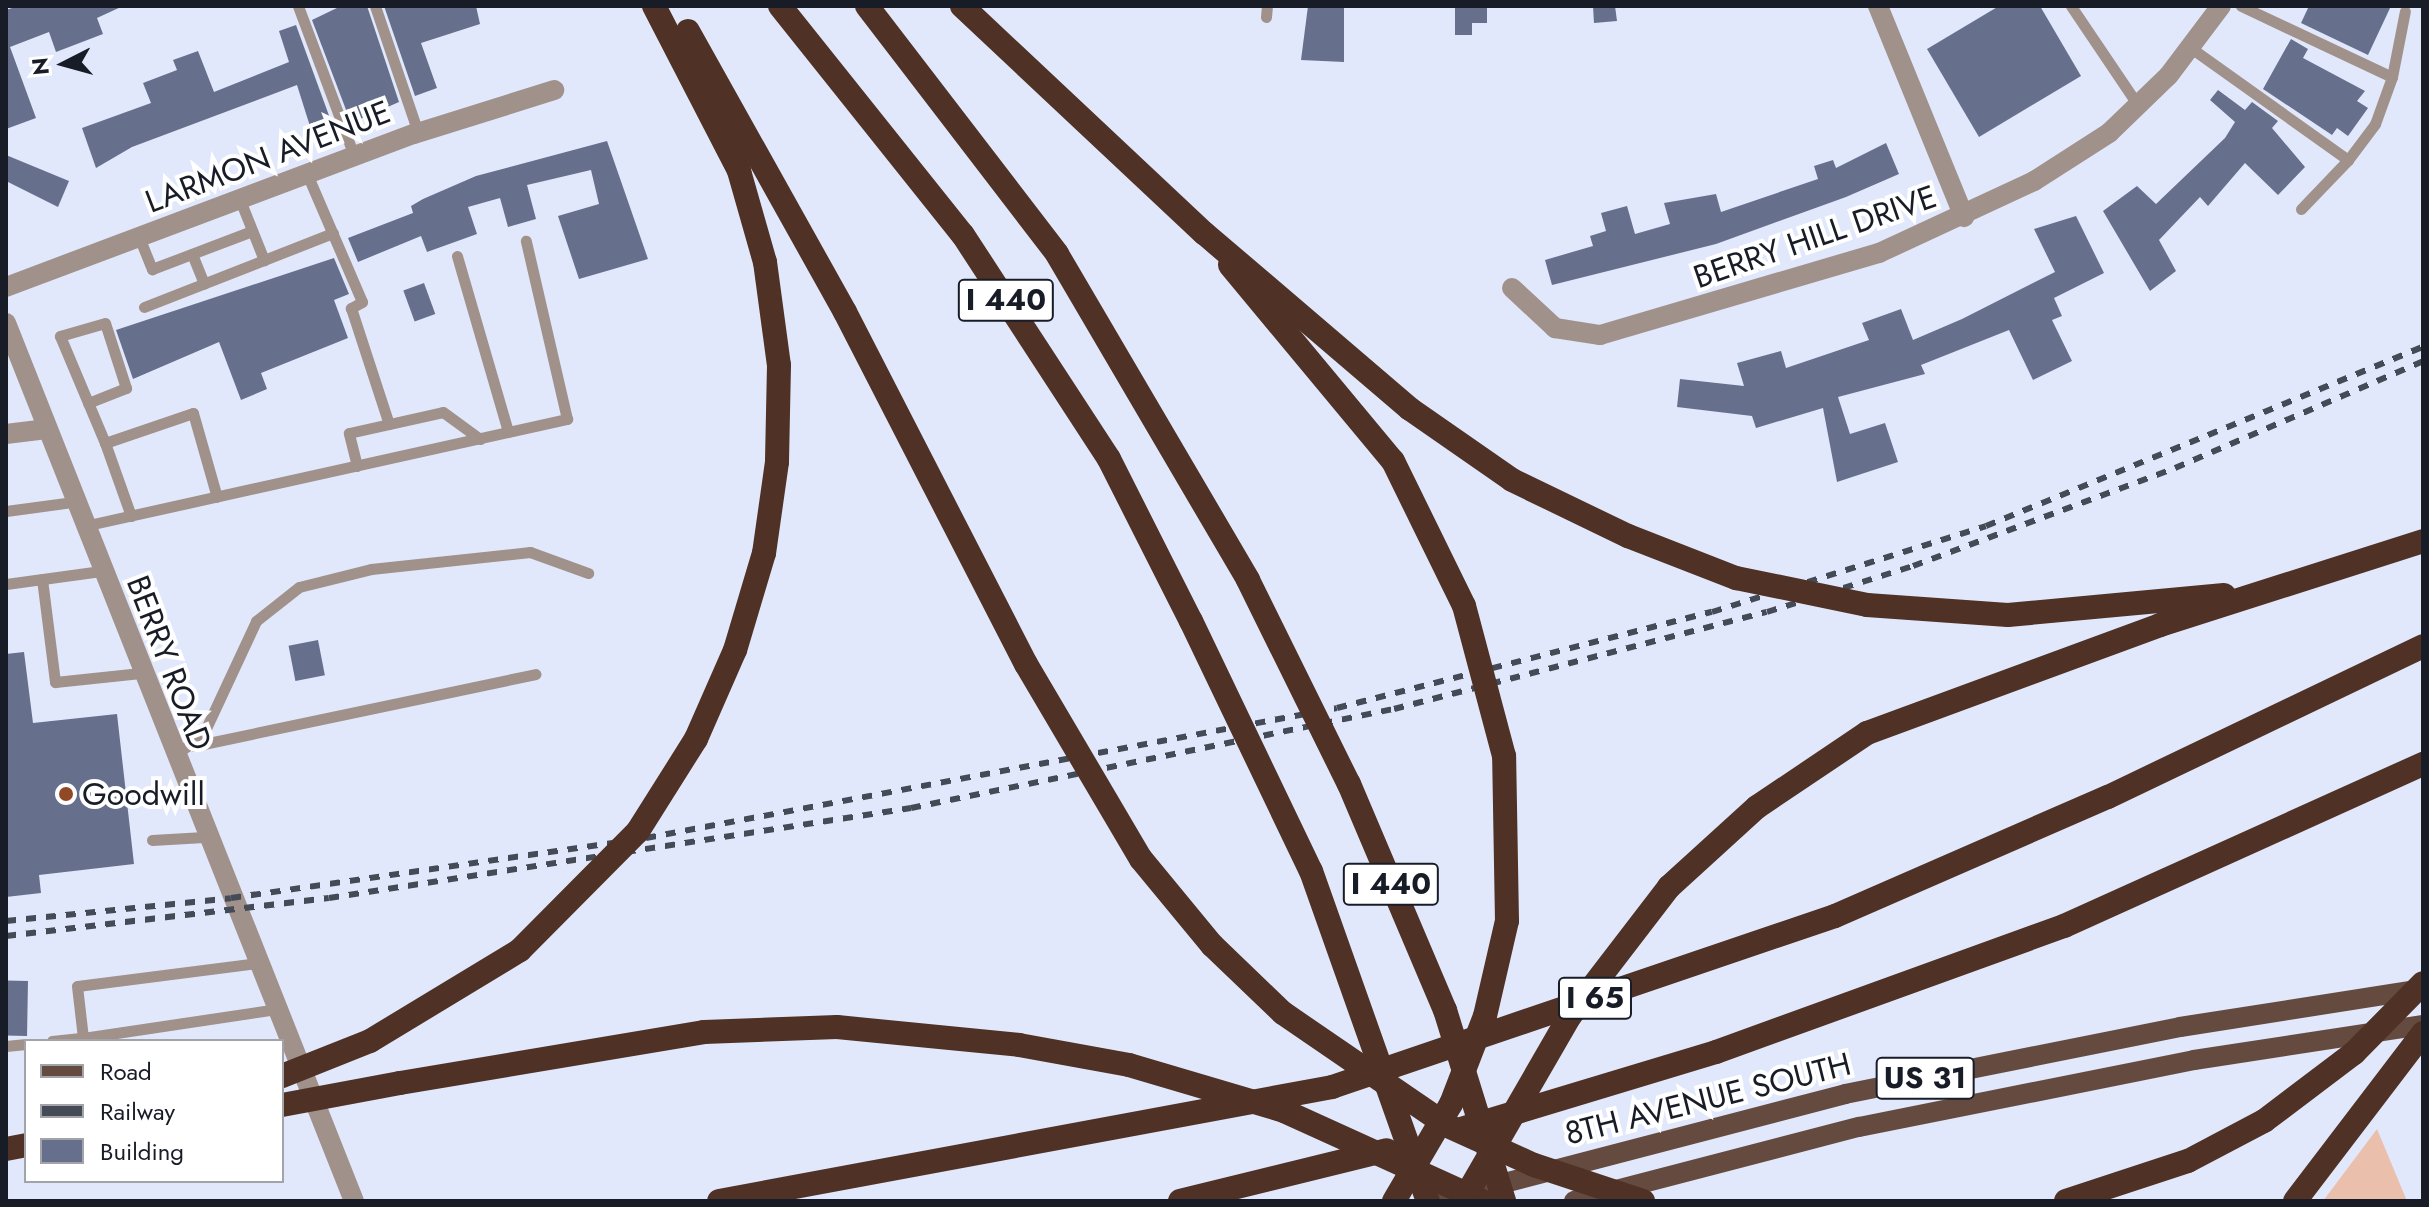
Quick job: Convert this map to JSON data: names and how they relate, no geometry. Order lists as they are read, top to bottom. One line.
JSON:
{"streets":{"highway":["I 440","I 65"],"main road":["US 31","8TH AVENUE SOUTH"],"street":["LARMON AVENUE","BERRY HILL DRIVE","BERRY ROAD"]},"places":["Goodwill"],"legend":["Road","Railway","Building"],"north":"left"}
